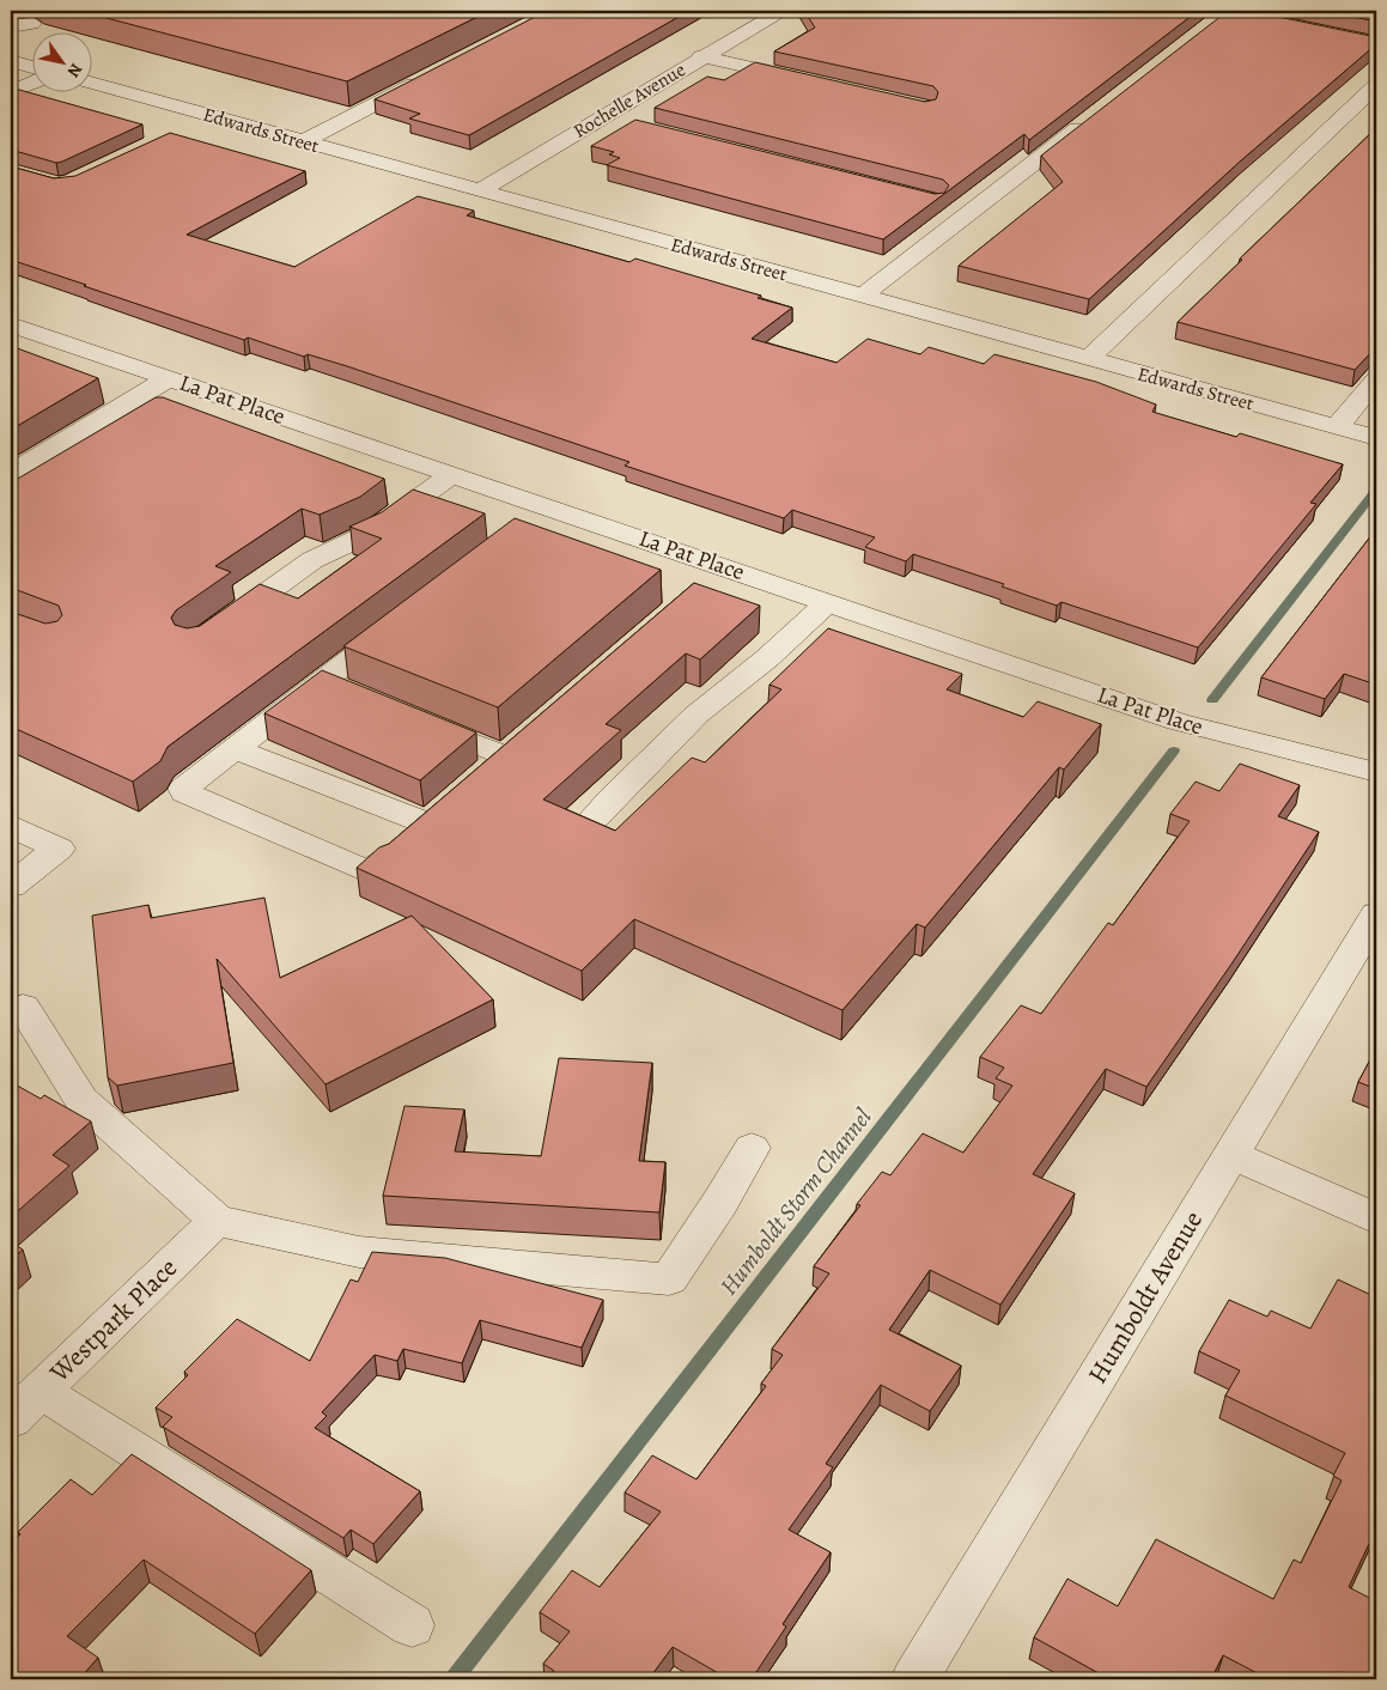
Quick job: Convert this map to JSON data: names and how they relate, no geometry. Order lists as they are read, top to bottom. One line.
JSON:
{"streets":{"street":["Rochelle Avenue","Edwards Street","La Pat Place","Humboldt Avenue","Westpark Place"]},"crossings":[["Rochelle Avenue","Edwards Street"]],"water":["Humboldt Storm Channel"],"north":"bottom right"}
